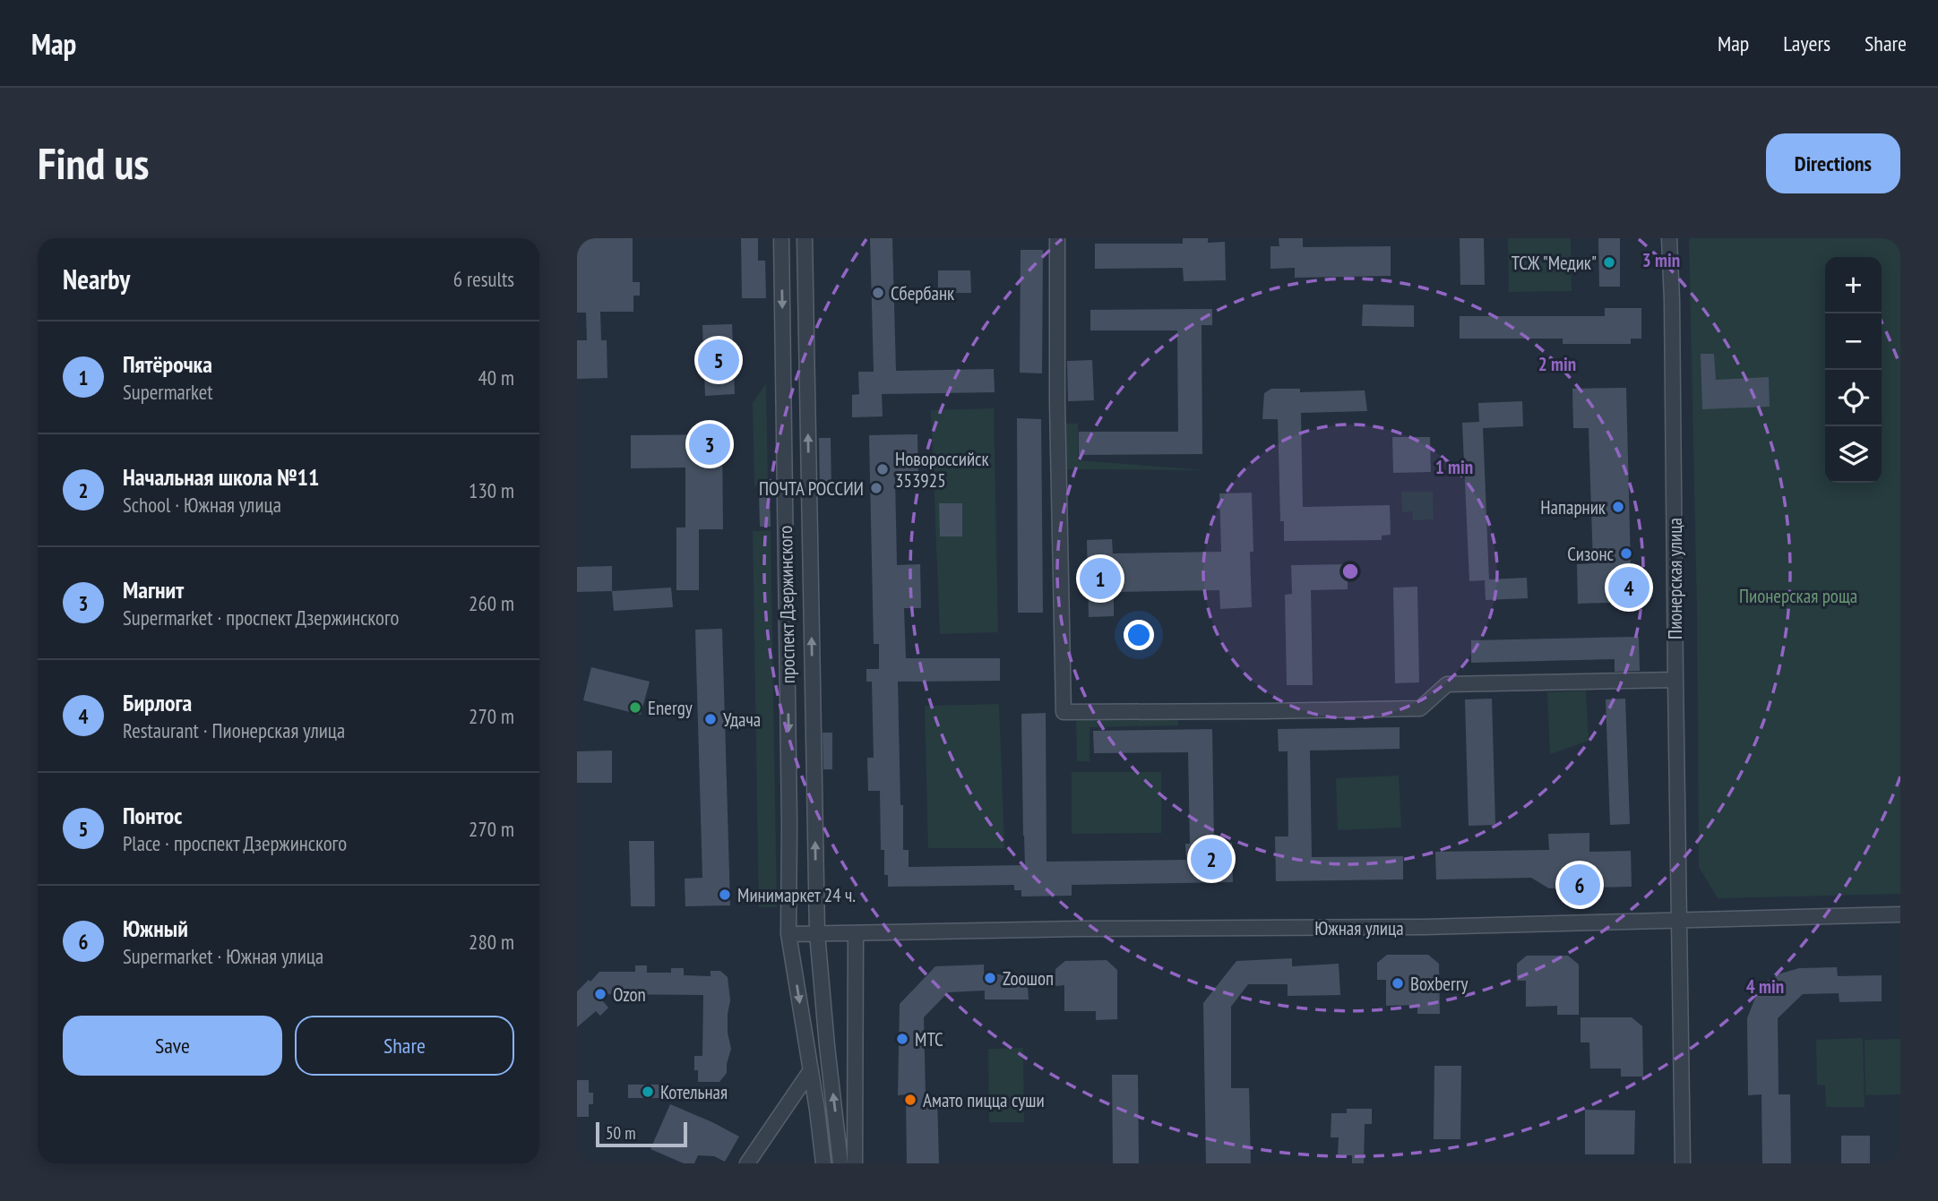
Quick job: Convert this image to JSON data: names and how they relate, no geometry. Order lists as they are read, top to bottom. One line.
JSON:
{"streets":{"street":["Пионерская улица","проспект Дзержинского","Южная улица"]},"crossings":[["Пионерская улица","Южная улица"],["проспект Дзержинского","Южная улица"]],"parks":["Пионерская роща"],"places":["ТСЖ \"Медик\"","Сбербанк","Новороссийск 353925","ПОЧТА РОССИИ","Напарник","Сизонс","Energy","Удача","Минимаркет 24 ч.","Zooшоп","Boxberry","Ozon","МТС","Котельная","Амато пицца суши"],"scale_bar":"50 m","page":{"header":"Map","nav":["Map","Layers","Share"],"buttons":["Directions",["Save","Share"]],"title":"Find us","heading":["Nearby","6 results"],"map_buttons":["+","−"],"list":[{"mark":"1","name":"Пятёрочка","note":"Supermarket","value":"40 m"},{"mark":"2","name":"Начальная школа №11","note":"School · Южная улица","value":"130 m"},{"mark":"3","name":"Магнит","note":"Supermarket · проспект Дзержинского","value":"260 m"},{"mark":"4","name":"Бирлога","note":"Restaurant · Пионерская улица","value":"270 m"},{"mark":"5","name":"Понтос","note":"Place · проспект Дзержинского","value":"270 m"},{"mark":"6","name":"Южный","note":"Supermarket · Южная улица","value":"280 m"}],"pins":["5","3","1","4","2","6"],"scale":"50 m"},"rings":["3 min","2 min","1 min","4 min"]}
